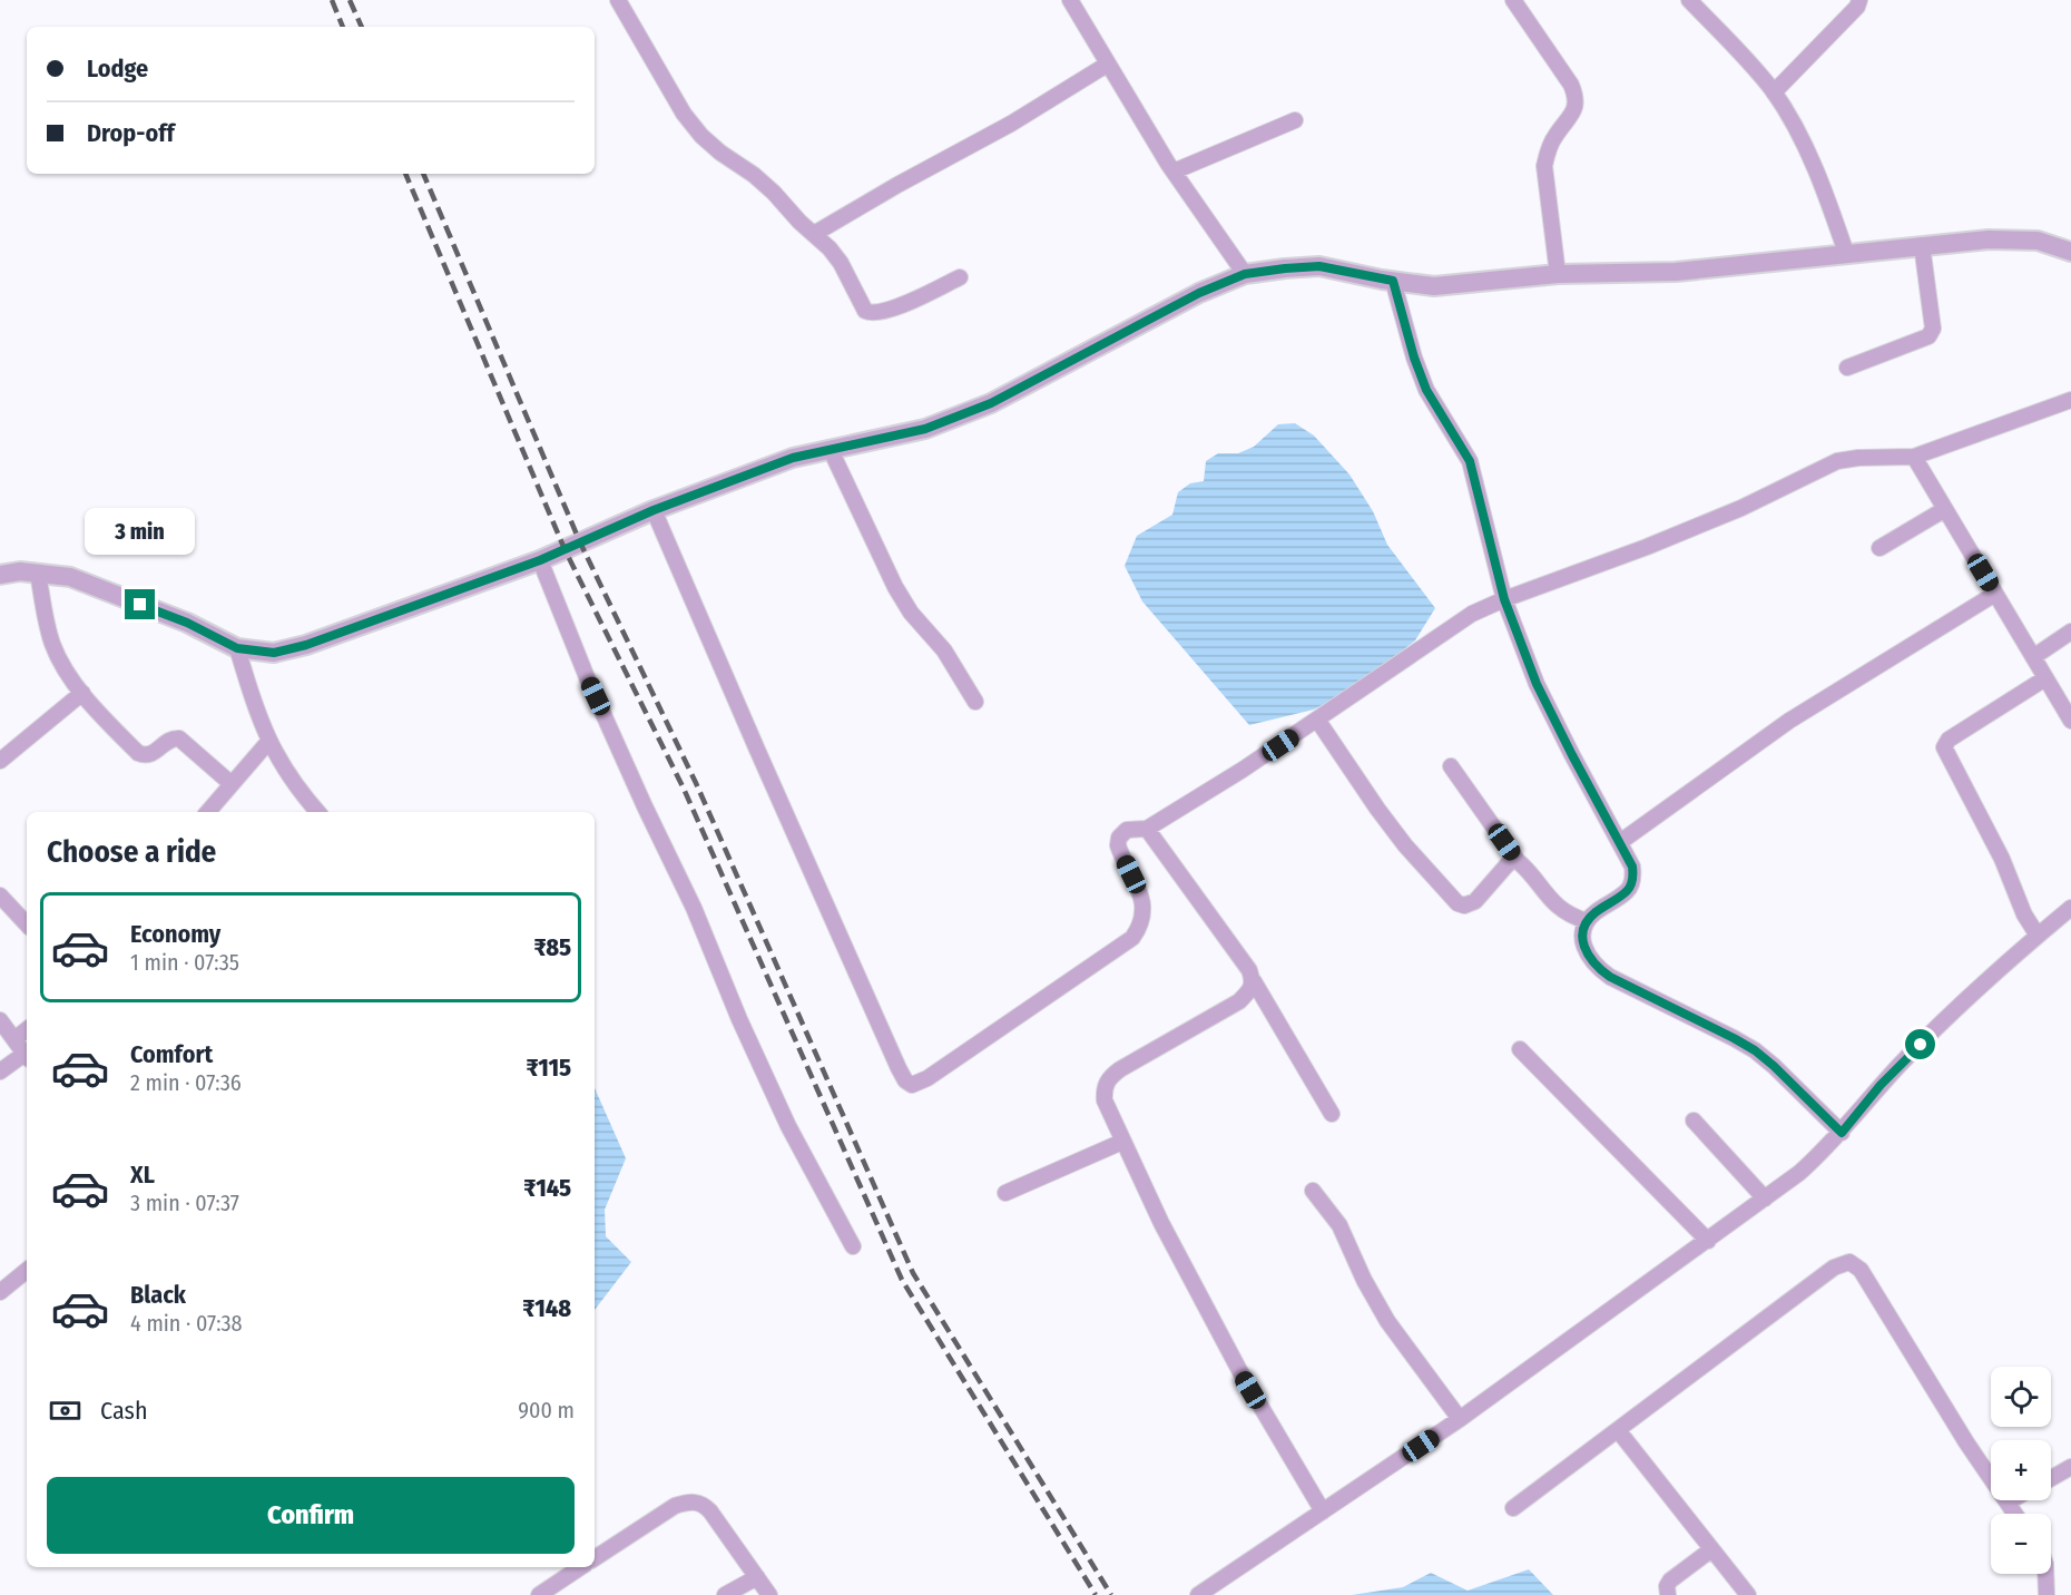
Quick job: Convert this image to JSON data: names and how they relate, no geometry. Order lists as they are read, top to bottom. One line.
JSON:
{"page":{"banner":["Lodge","Drop-off"],"bubble":"3 min","heading":"Choose a ride","list":[{"name":"Economy","note":"1 min · 07:35","value":"₹85"},{"name":"Comfort","note":"2 min · 07:36","value":"₹115"},{"name":"XL","note":"3 min · 07:37","value":"₹145"},{"name":"Black","note":"4 min · 07:38","value":"₹148"}],"map_buttons":["+","−"],"pay":["Cash","900 m"],"buttons":"Confirm"}}
